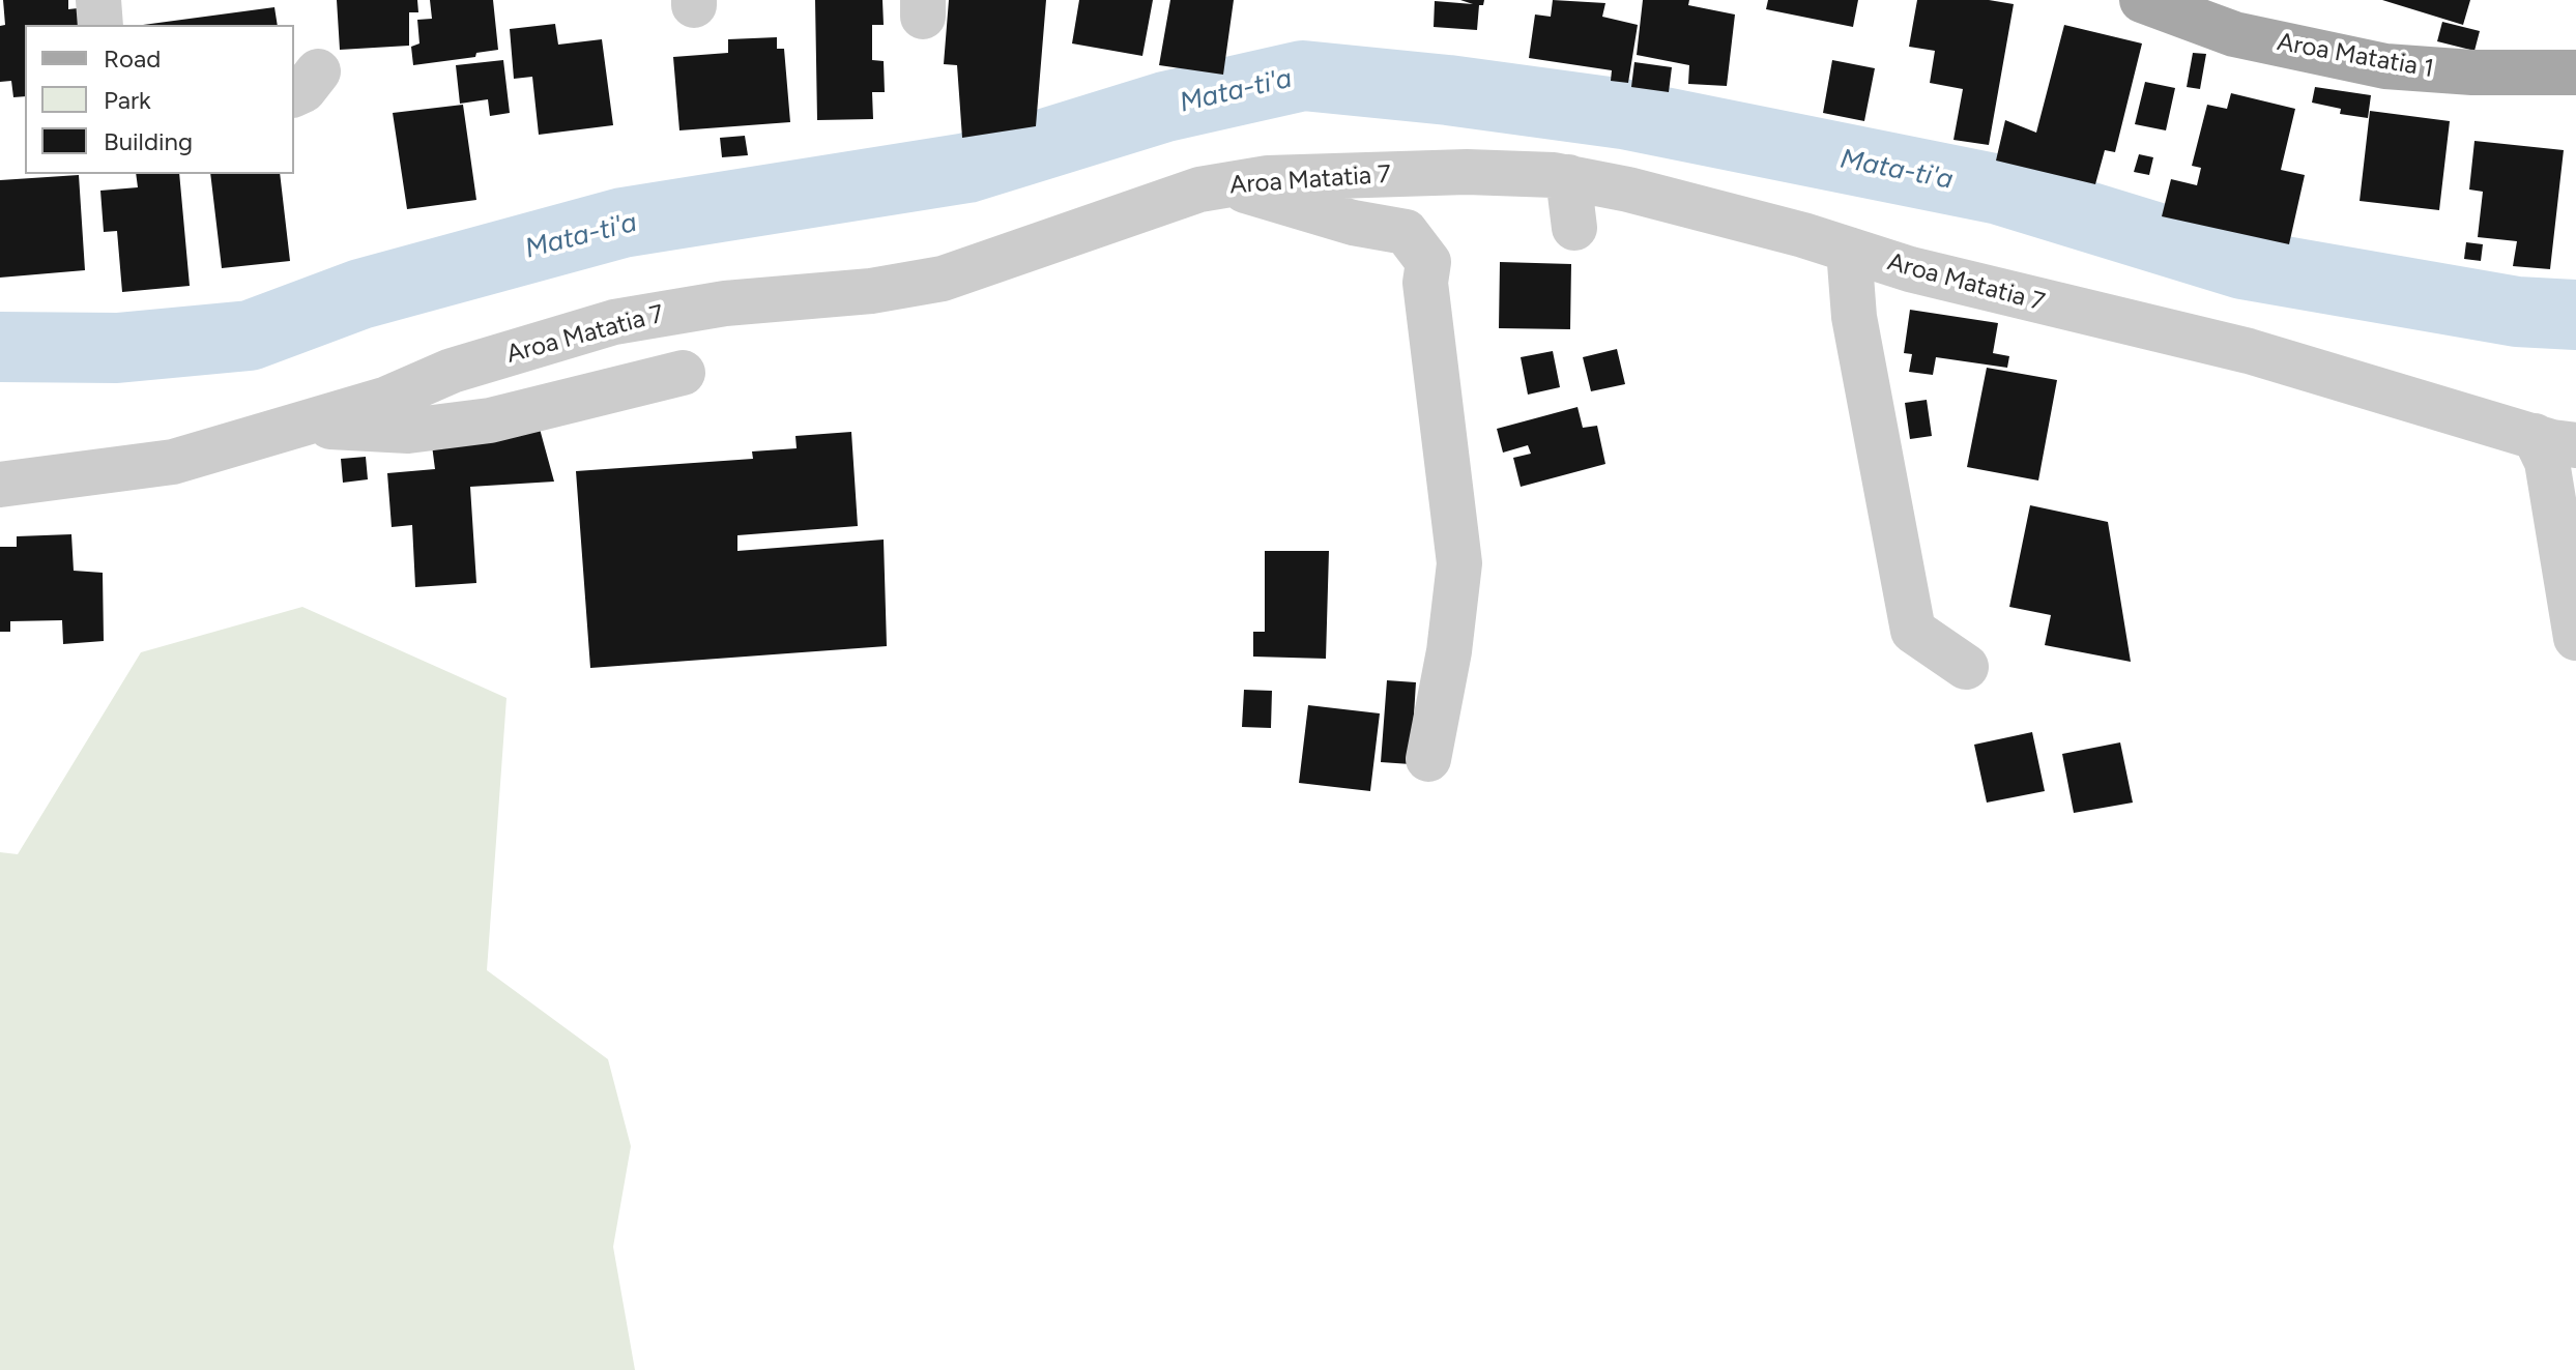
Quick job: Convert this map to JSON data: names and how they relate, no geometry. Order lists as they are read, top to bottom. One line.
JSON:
{"streets":{"main road":["Aroa Matatia 1"],"street":["Aroa Matatia 7"]},"water":["Mata-ti'a"],"legend":["Road","Park","Building"]}
